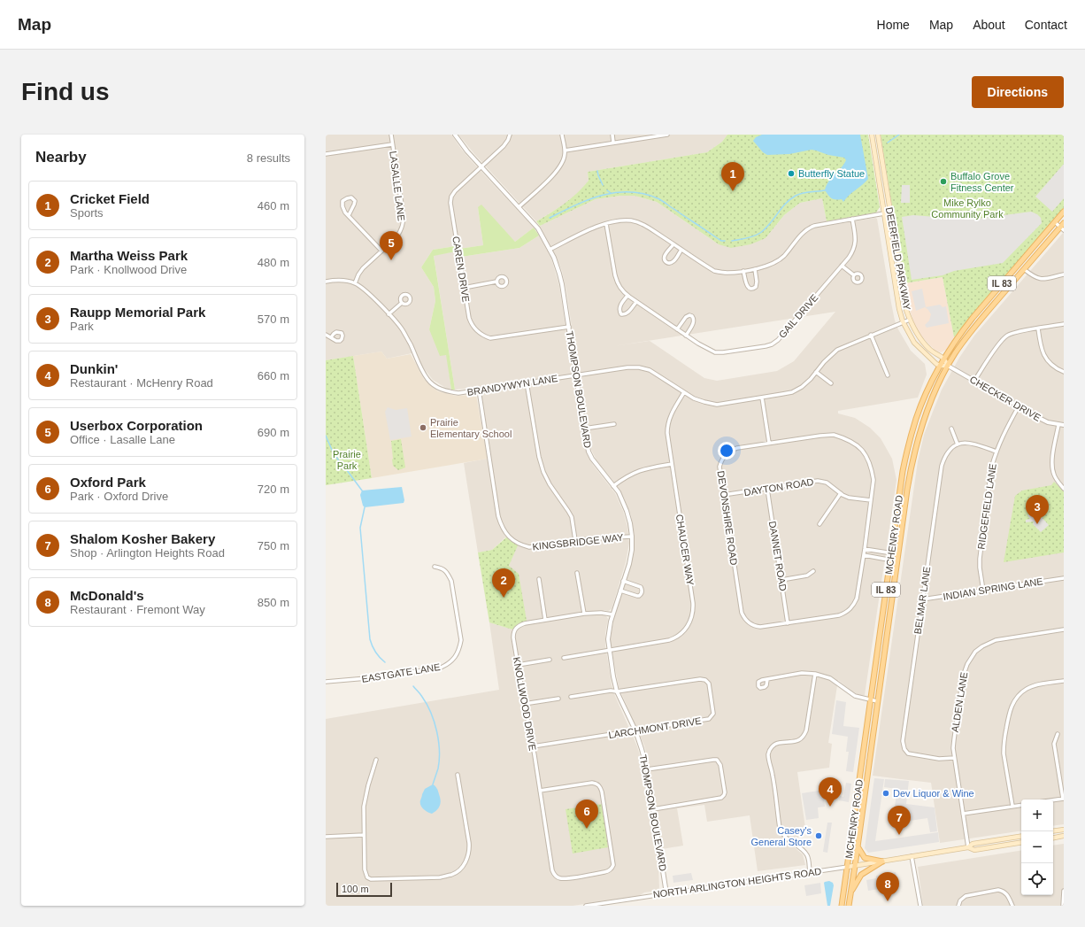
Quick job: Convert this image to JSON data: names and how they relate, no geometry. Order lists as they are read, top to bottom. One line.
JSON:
{"streets":{"main road":["DEERFIELD PARKWAY","IL 83","MCHENRY ROAD"],"street":["LASALLE LANE","CAREN DRIVE","GAIL DRIVE","BRANDYWYN LANE","THOMPSON BOULEVARD","CHECKER DRIVE","DAYTON ROAD","RIDGEFIELD LANE","DEVONSHIRE ROAD","KINGSBRIDGE WAY","CHAUCER WAY","DANNET ROAD","INDIAN SPRING LANE","BELMAR LANE","EASTGATE LANE","ALDEN LANE","KNOLLWOOD DRIVE","LARCHMONT DRIVE","NORTH ARLINGTON HEIGHTS ROAD"]},"crossings":[["LASALLE LANE","BRANDYWYN LANE"],["DEERFIELD PARKWAY","BRANDYWYN LANE"],["DEERFIELD PARKWAY","CHECKER DRIVE"],["DEERFIELD PARKWAY","MCHENRY ROAD"],["CAREN DRIVE","THOMPSON BOULEVARD"],["BRANDYWYN LANE","THOMPSON BOULEVARD"],["BRANDYWYN LANE","KINGSBRIDGE WAY"],["BRANDYWYN LANE","CHAUCER WAY"],["THOMPSON BOULEVARD","KINGSBRIDGE WAY"],["THOMPSON BOULEVARD","CHAUCER WAY"],["THOMPSON BOULEVARD","KNOLLWOOD DRIVE"],["THOMPSON BOULEVARD","LARCHMONT DRIVE"],["THOMPSON BOULEVARD","NORTH ARLINGTON HEIGHTS ROAD"],["CHECKER DRIVE","RIDGEFIELD LANE"],["CHECKER DRIVE","MCHENRY ROAD"],["DAYTON ROAD","DEVONSHIRE ROAD"],["DAYTON ROAD","DANNET ROAD"],["RIDGEFIELD LANE","INDIAN SPRING LANE"],["DEVONSHIRE ROAD","DANNET ROAD"],["MCHENRY ROAD","NORTH ARLINGTON HEIGHTS ROAD"],["INDIAN SPRING LANE","BELMAR LANE"],["BELMAR LANE","ALDEN LANE"],["KNOLLWOOD DRIVE","LARCHMONT DRIVE"]],"parks":["Mike Rylko Community Park","Prairie Park"],"places":["Butterfly Statue","Buffalo Grove Fitness Center","Prairie Elementary School","Dev Liquor & Wine","Casey's General Store"],"scale_bar":"100 m","page":{"header":"Map","nav":["Home","Map","About","Contact"],"buttons":"Directions","title":"Find us","heading":["Nearby","8 results"],"pins":["1","5","3","2","4","6","7","8"],"list":[{"mark":"1","name":"Cricket Field","note":"Sports","value":"460 m"},{"mark":"2","name":"Martha Weiss Park","note":"Park · Knollwood Drive","value":"480 m"},{"mark":"3","name":"Raupp Memorial Park","note":"Park","value":"570 m"},{"mark":"4","name":"Dunkin'","note":"Restaurant · McHenry Road","value":"660 m"},{"mark":"5","name":"Userbox Corporation","note":"Office · Lasalle Lane","value":"690 m"},{"mark":"6","name":"Oxford Park","note":"Park · Oxford Drive","value":"720 m"},{"mark":"7","name":"Shalom Kosher Bakery","note":"Shop · Arlington Heights Road","value":"750 m"},{"mark":"8","name":"McDonald's","note":"Restaurant · Fremont Way","value":"850 m"}],"map_buttons":["+","−"],"scale":"100 m"}}
